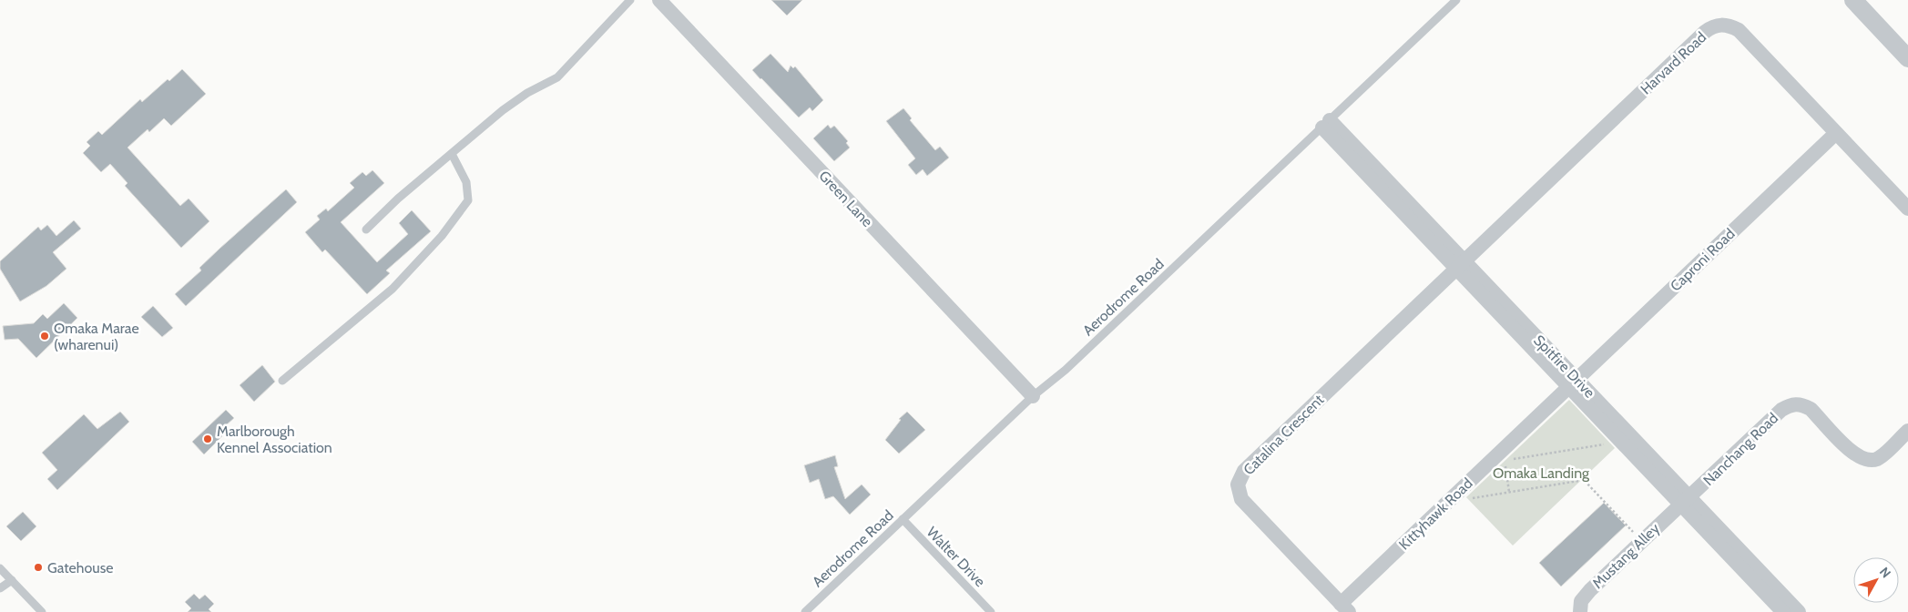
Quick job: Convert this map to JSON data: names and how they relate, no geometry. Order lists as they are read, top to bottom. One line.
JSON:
{"streets":{"street":["Harvard Road","Green Lane","Caproni Road","Spitfire Drive","Catalina Crescent","Nanchang Road","Kittyhawk Road","Mustang Alley"],"lane":["Aerodrome Road","Walter Drive"]},"crossings":[["Harvard Road","Caproni Road"],["Harvard Road","Spitfire Drive"],["Harvard Road","Catalina Crescent"],["Green Lane","Aerodrome Road"],["Caproni Road","Spitfire Drive"],["Caproni Road","Kittyhawk Road"],["Aerodrome Road","Spitfire Drive"],["Aerodrome Road","Walter Drive"],["Spitfire Drive","Catalina Crescent"],["Spitfire Drive","Nanchang Road"],["Spitfire Drive","Kittyhawk Road"],["Spitfire Drive","Mustang Alley"],["Catalina Crescent","Kittyhawk Road"],["Nanchang Road","Mustang Alley"]],"parks":["Omaka Landing"],"places":["Omaka Marae (wharenui)","Marlborough Kennel Association","Gatehouse"],"north":"top right"}
